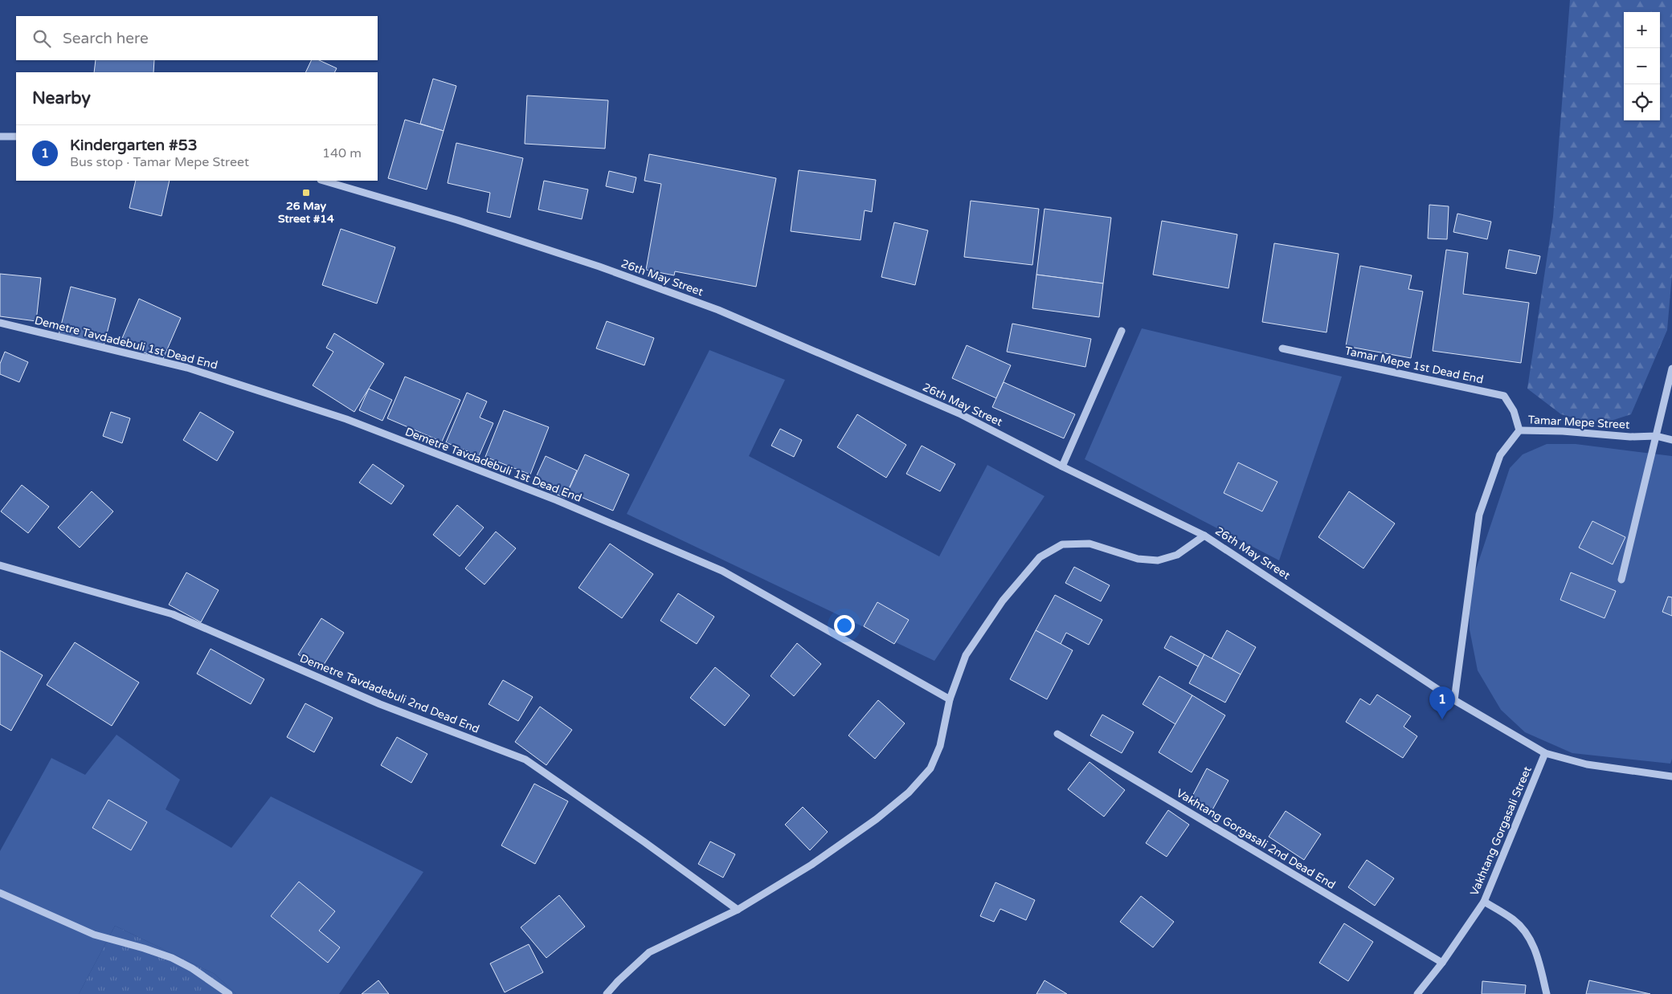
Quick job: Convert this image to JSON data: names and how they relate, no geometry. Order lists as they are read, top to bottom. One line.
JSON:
{"streets":{"street":["26th May Street","Demetre Tavdadebuli 1st Dead End","Tamar Mepe 1st Dead End","Tamar Mepe Street","Demetre Tavdadebuli 2nd Dead End","Vakhtang Gorgasali Street","Vakhtang Gorgasali 2nd Dead End"]},"crossings":[["26th May Street","Tamar Mepe Street"],["26th May Street","Vakhtang Gorgasali Street"],["Tamar Mepe 1st Dead End","Tamar Mepe Street"],["Vakhtang Gorgasali Street","Vakhtang Gorgasali 2nd Dead End"]],"places":{"transit":["26 May Street #14"]},"page":{"map_buttons":["+","−"],"search":"Search here","heading":"Nearby","list":[{"mark":"1","name":"Kindergarten #53","note":"Bus stop · Tamar Mepe Street","value":"140 m"}],"pins":"1"}}
